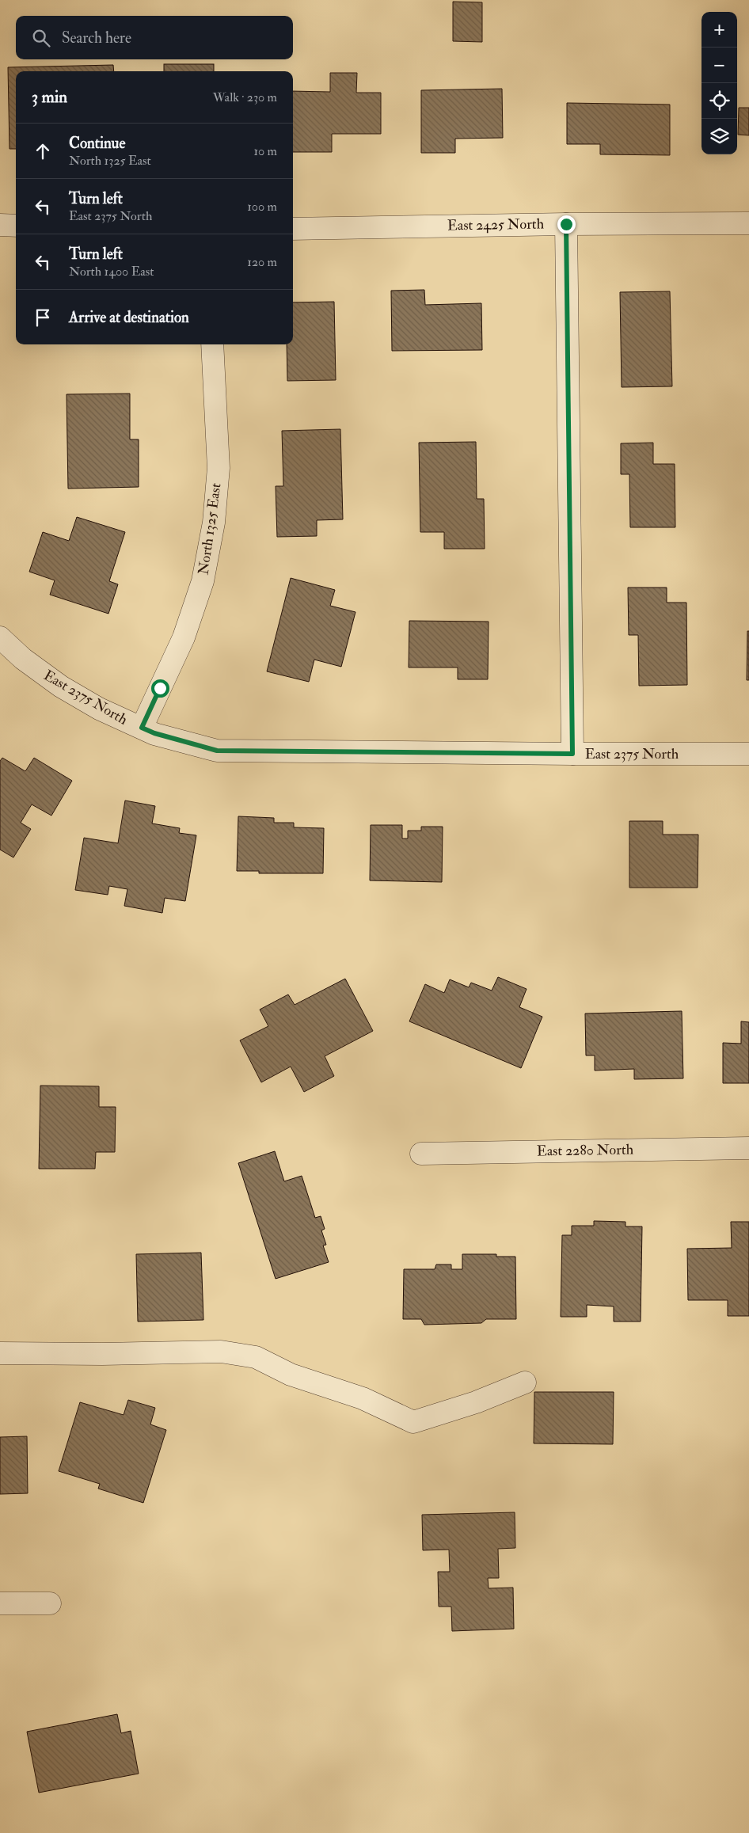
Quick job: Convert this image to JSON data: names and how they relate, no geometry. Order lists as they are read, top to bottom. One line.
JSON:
{"streets":{"street":["East 2425 North","North 1325 East","East 2375 North","East 2280 North"]},"crossings":[["North 1325 East","East 2375 North"]],"page":{"map_buttons":["+","−"],"search":"Search here","heading":["3 min","Walk · 230 m"],"list":[["Continue","North 1325 East","10 m"],["Turn left","East 2375 North","100 m"],["Turn left","North 1400 East","120 m"],"Arrive at destination"]}}
